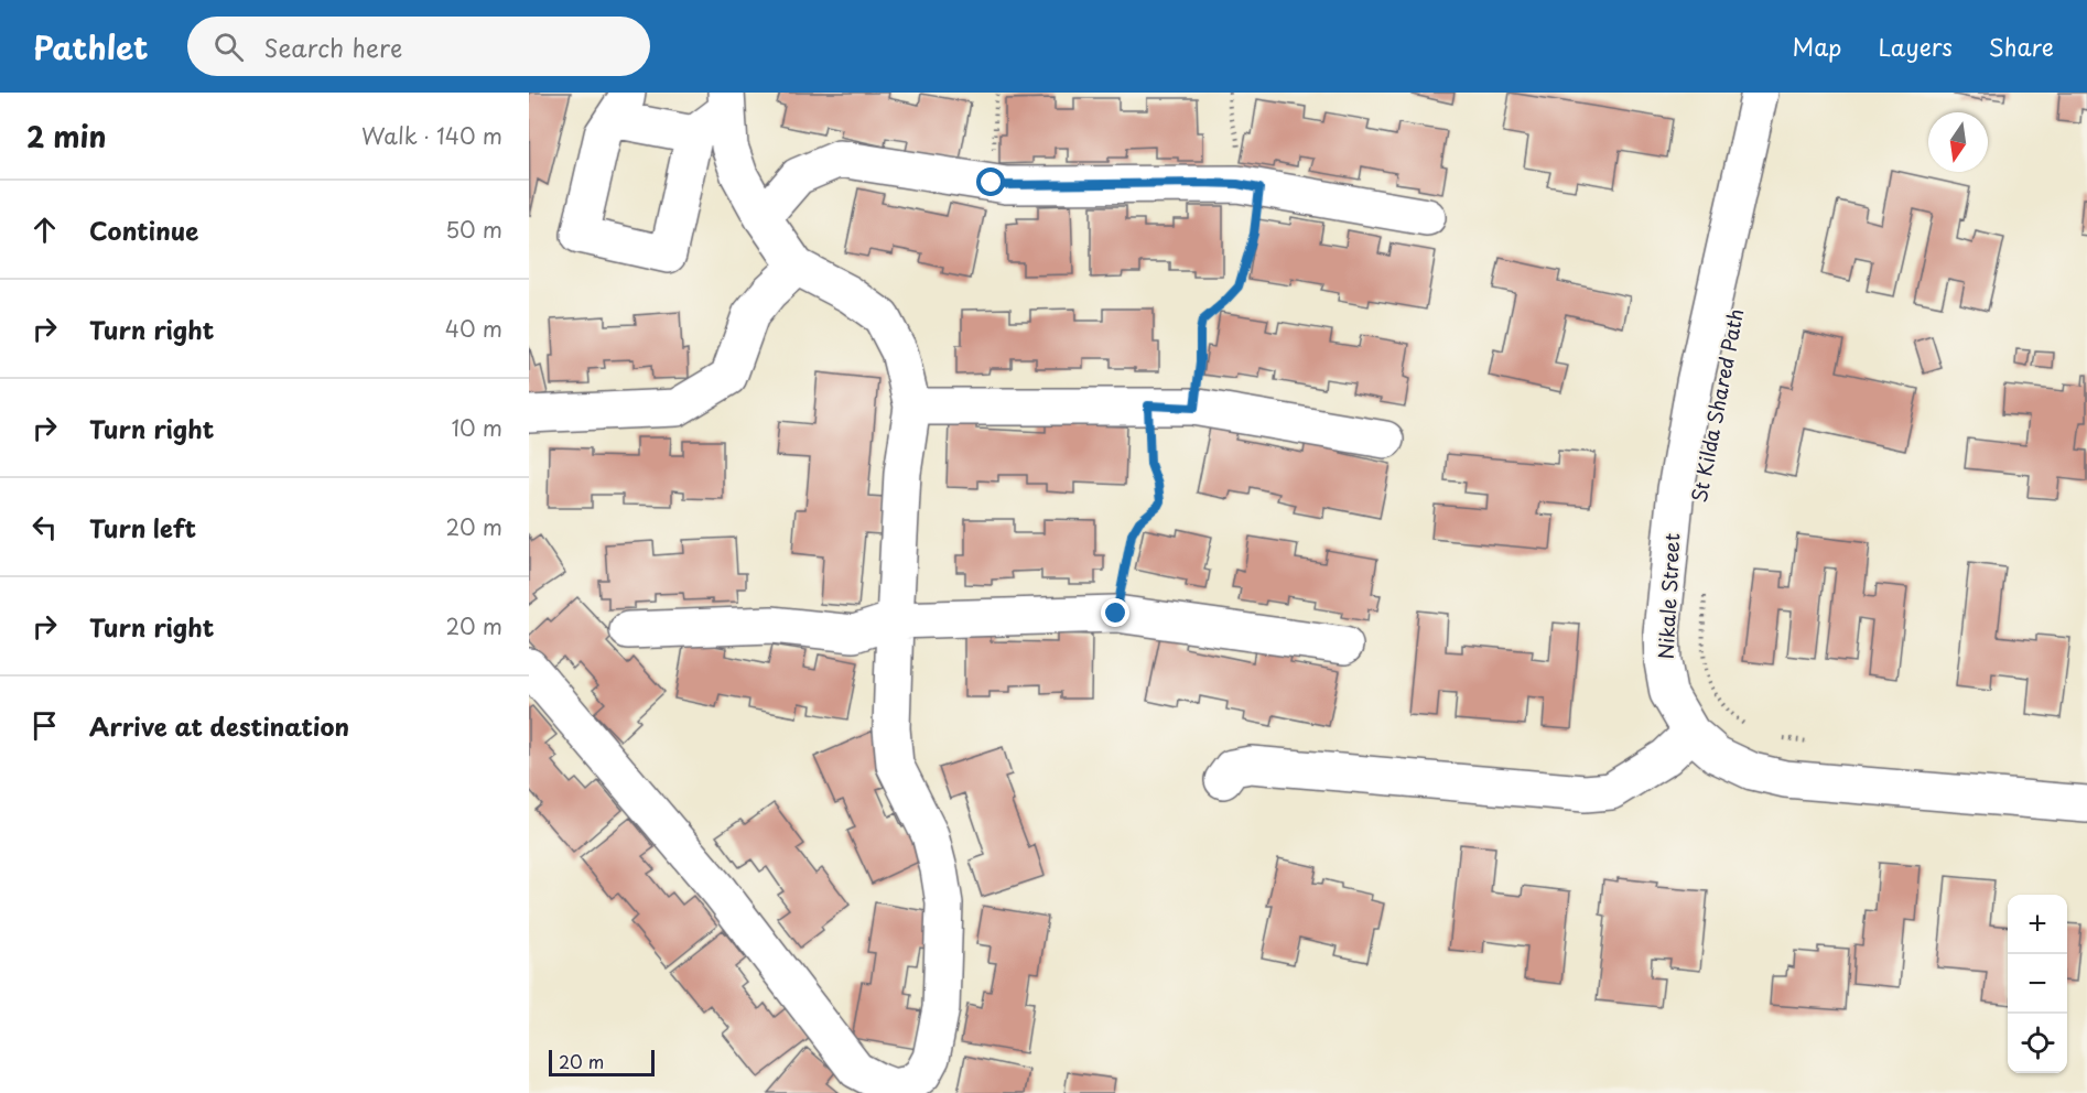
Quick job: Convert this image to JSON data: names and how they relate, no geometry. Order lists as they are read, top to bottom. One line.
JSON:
{"streets":{"street":["Nikale Street"]},"scale_bar":"20 m","north":"bottom","page":{"header":"Pathlet","search":"Search here","nav":["Map","Layers","Share"],"heading":["2 min","Walk · 140 m"],"list":[["Continue","50 m"],["Turn right","40 m"],["Turn right","10 m"],["Turn left","20 m"],["Turn right","20 m"],"Arrive at destination"],"map_buttons":["+","−"],"scale":"20 m"}}
